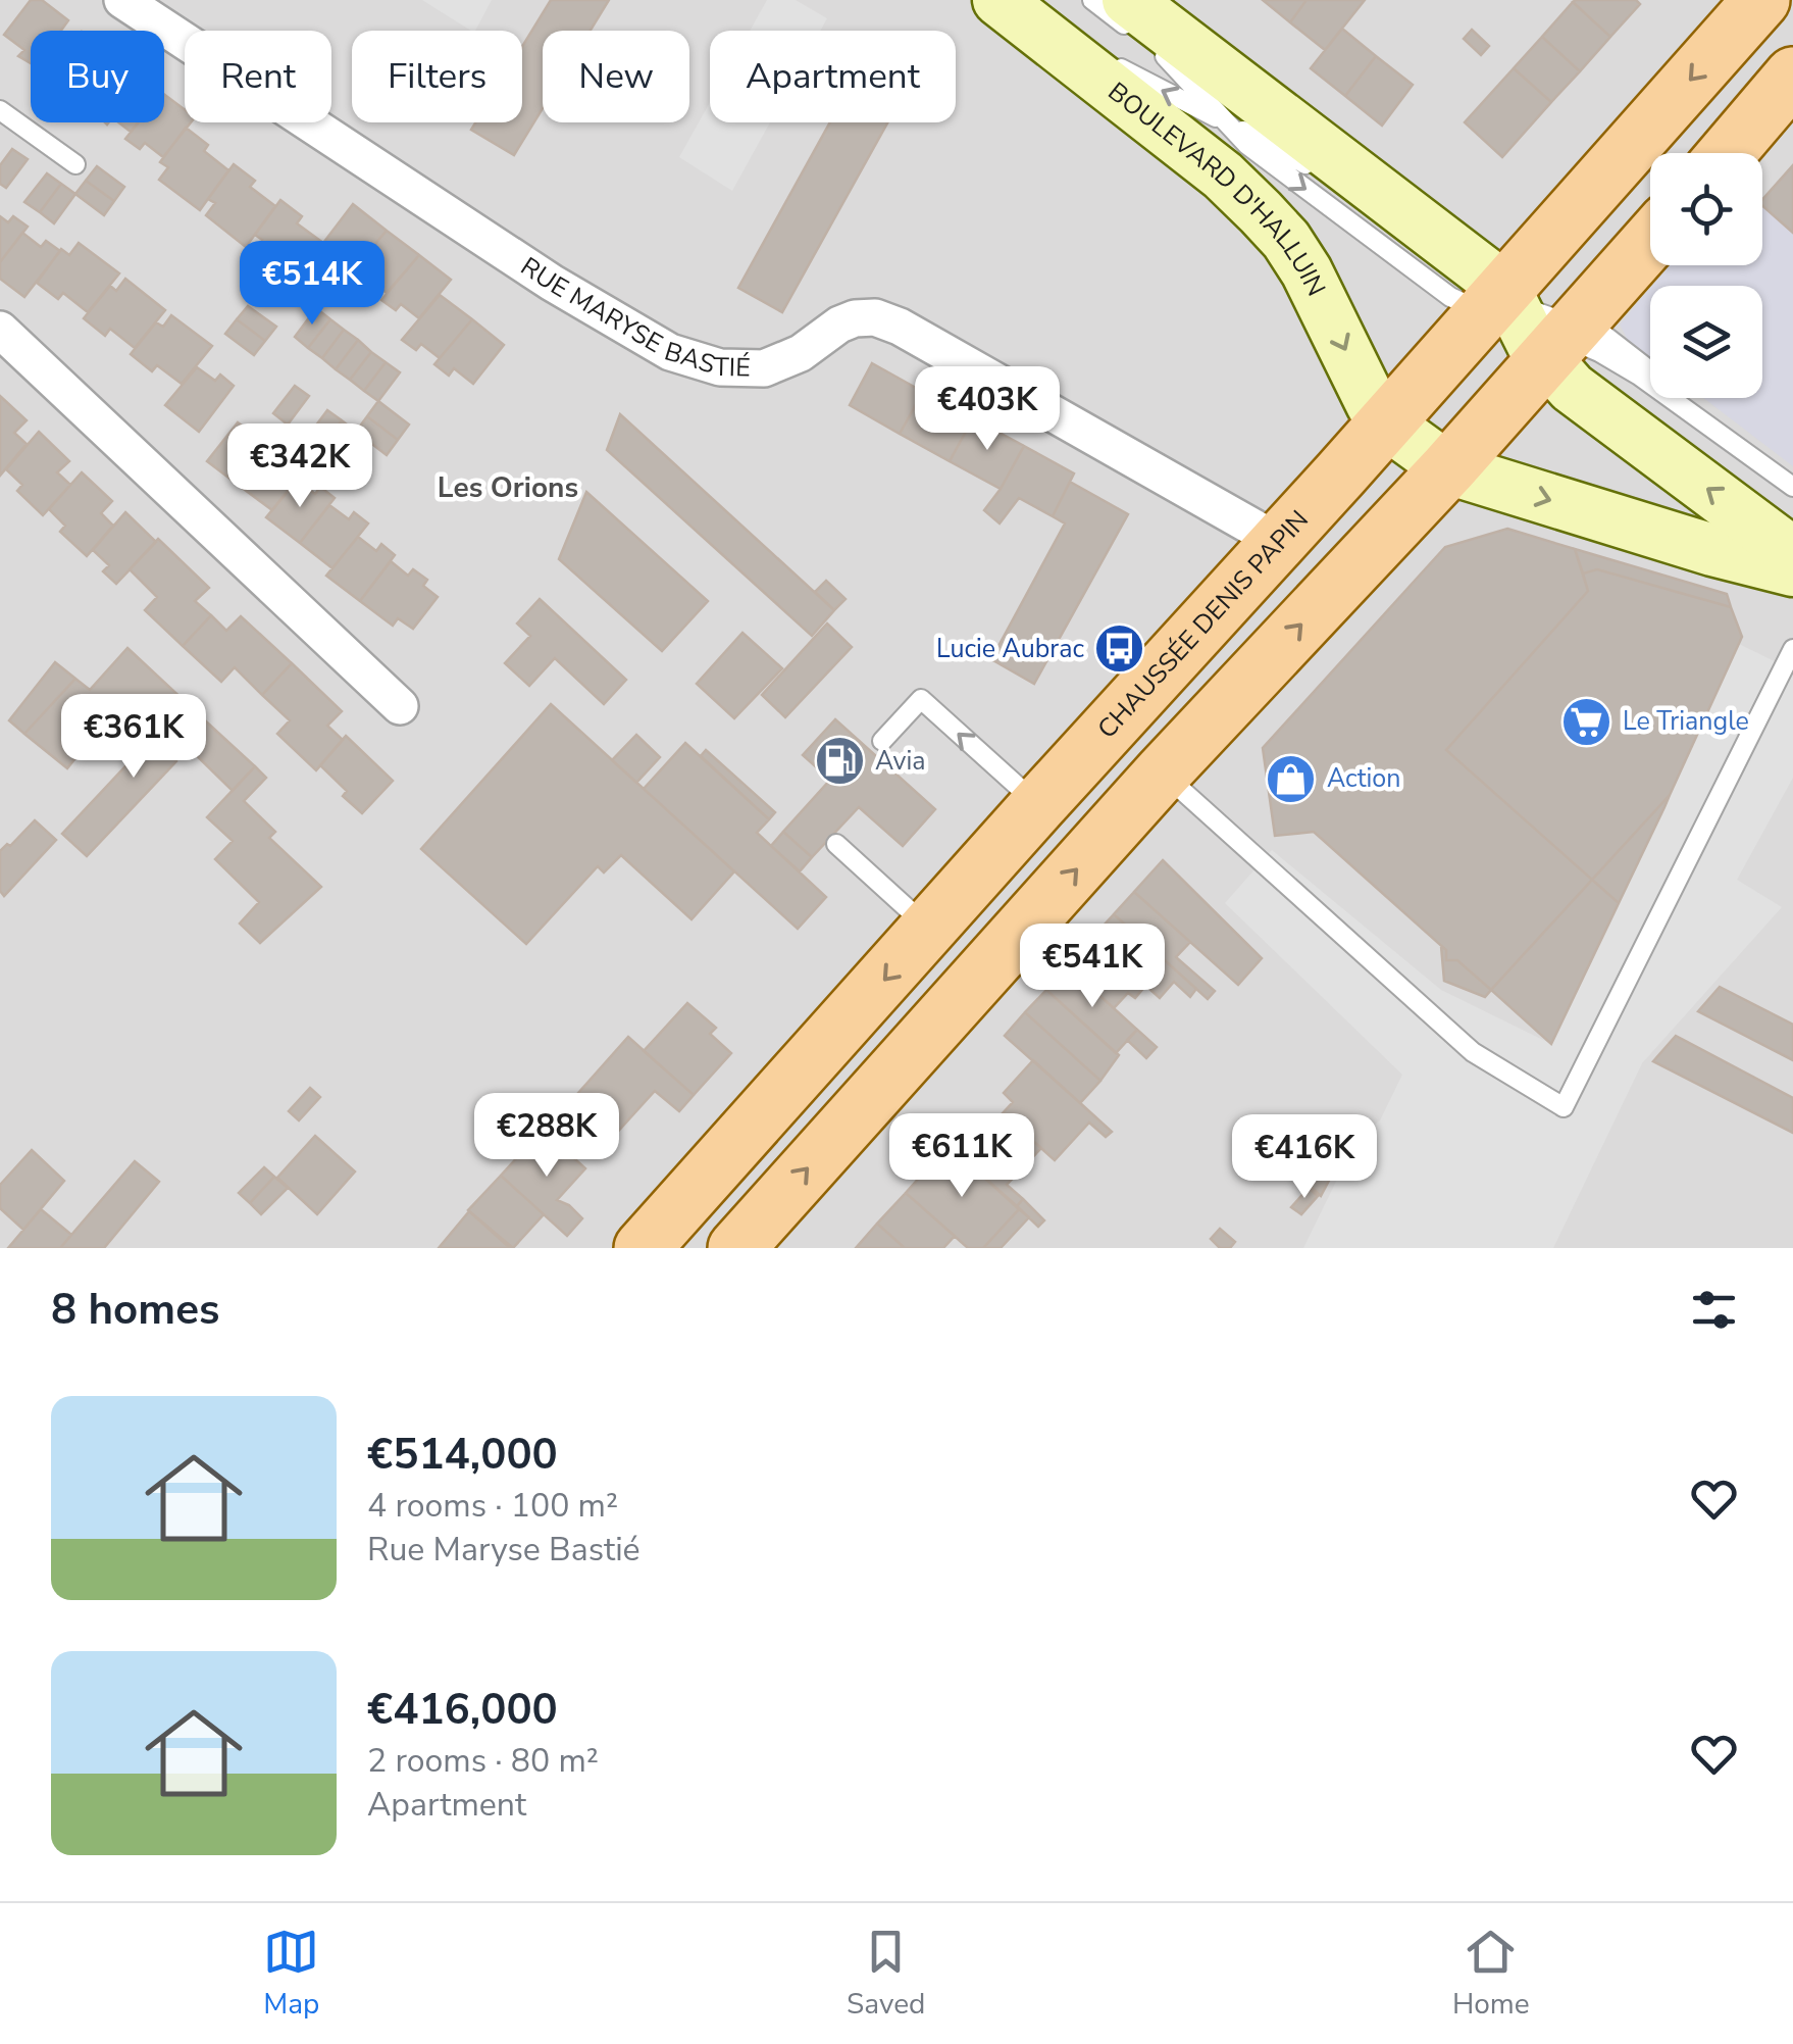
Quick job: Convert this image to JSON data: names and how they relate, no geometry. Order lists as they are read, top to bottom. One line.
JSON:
{"streets":{"main road":["BOULEVARD D'HALLUIN","CHAUSSÉE DENIS PAPIN"],"street":["RUE MARYSE BASTIÉ"]},"crossings":[["BOULEVARD D'HALLUIN","CHAUSSÉE DENIS PAPIN"],["RUE MARYSE BASTIÉ","CHAUSSÉE DENIS PAPIN"]],"districts":["Les Orions"],"places":{"bus stop":["Lucie Aubrac"],"supermarket":["Le Triangle"],"fuel station":["Avia"],"shop":["Action"]},"page":{"chip":["Buy","Rent","Filters","New","Apartment"],"price":["€514K","€403K","€342K","€361K","€541K","€288K","€611K","€416K"],"heading":"8 homes","list":[{"name":"€514,000","note":"4 rooms · 100 m² · Rue Maryse Bastié"},{"name":"€416,000","note":"2 rooms · 80 m² · Apartment"}],"tabs":["Map","Saved","Home"]}}
